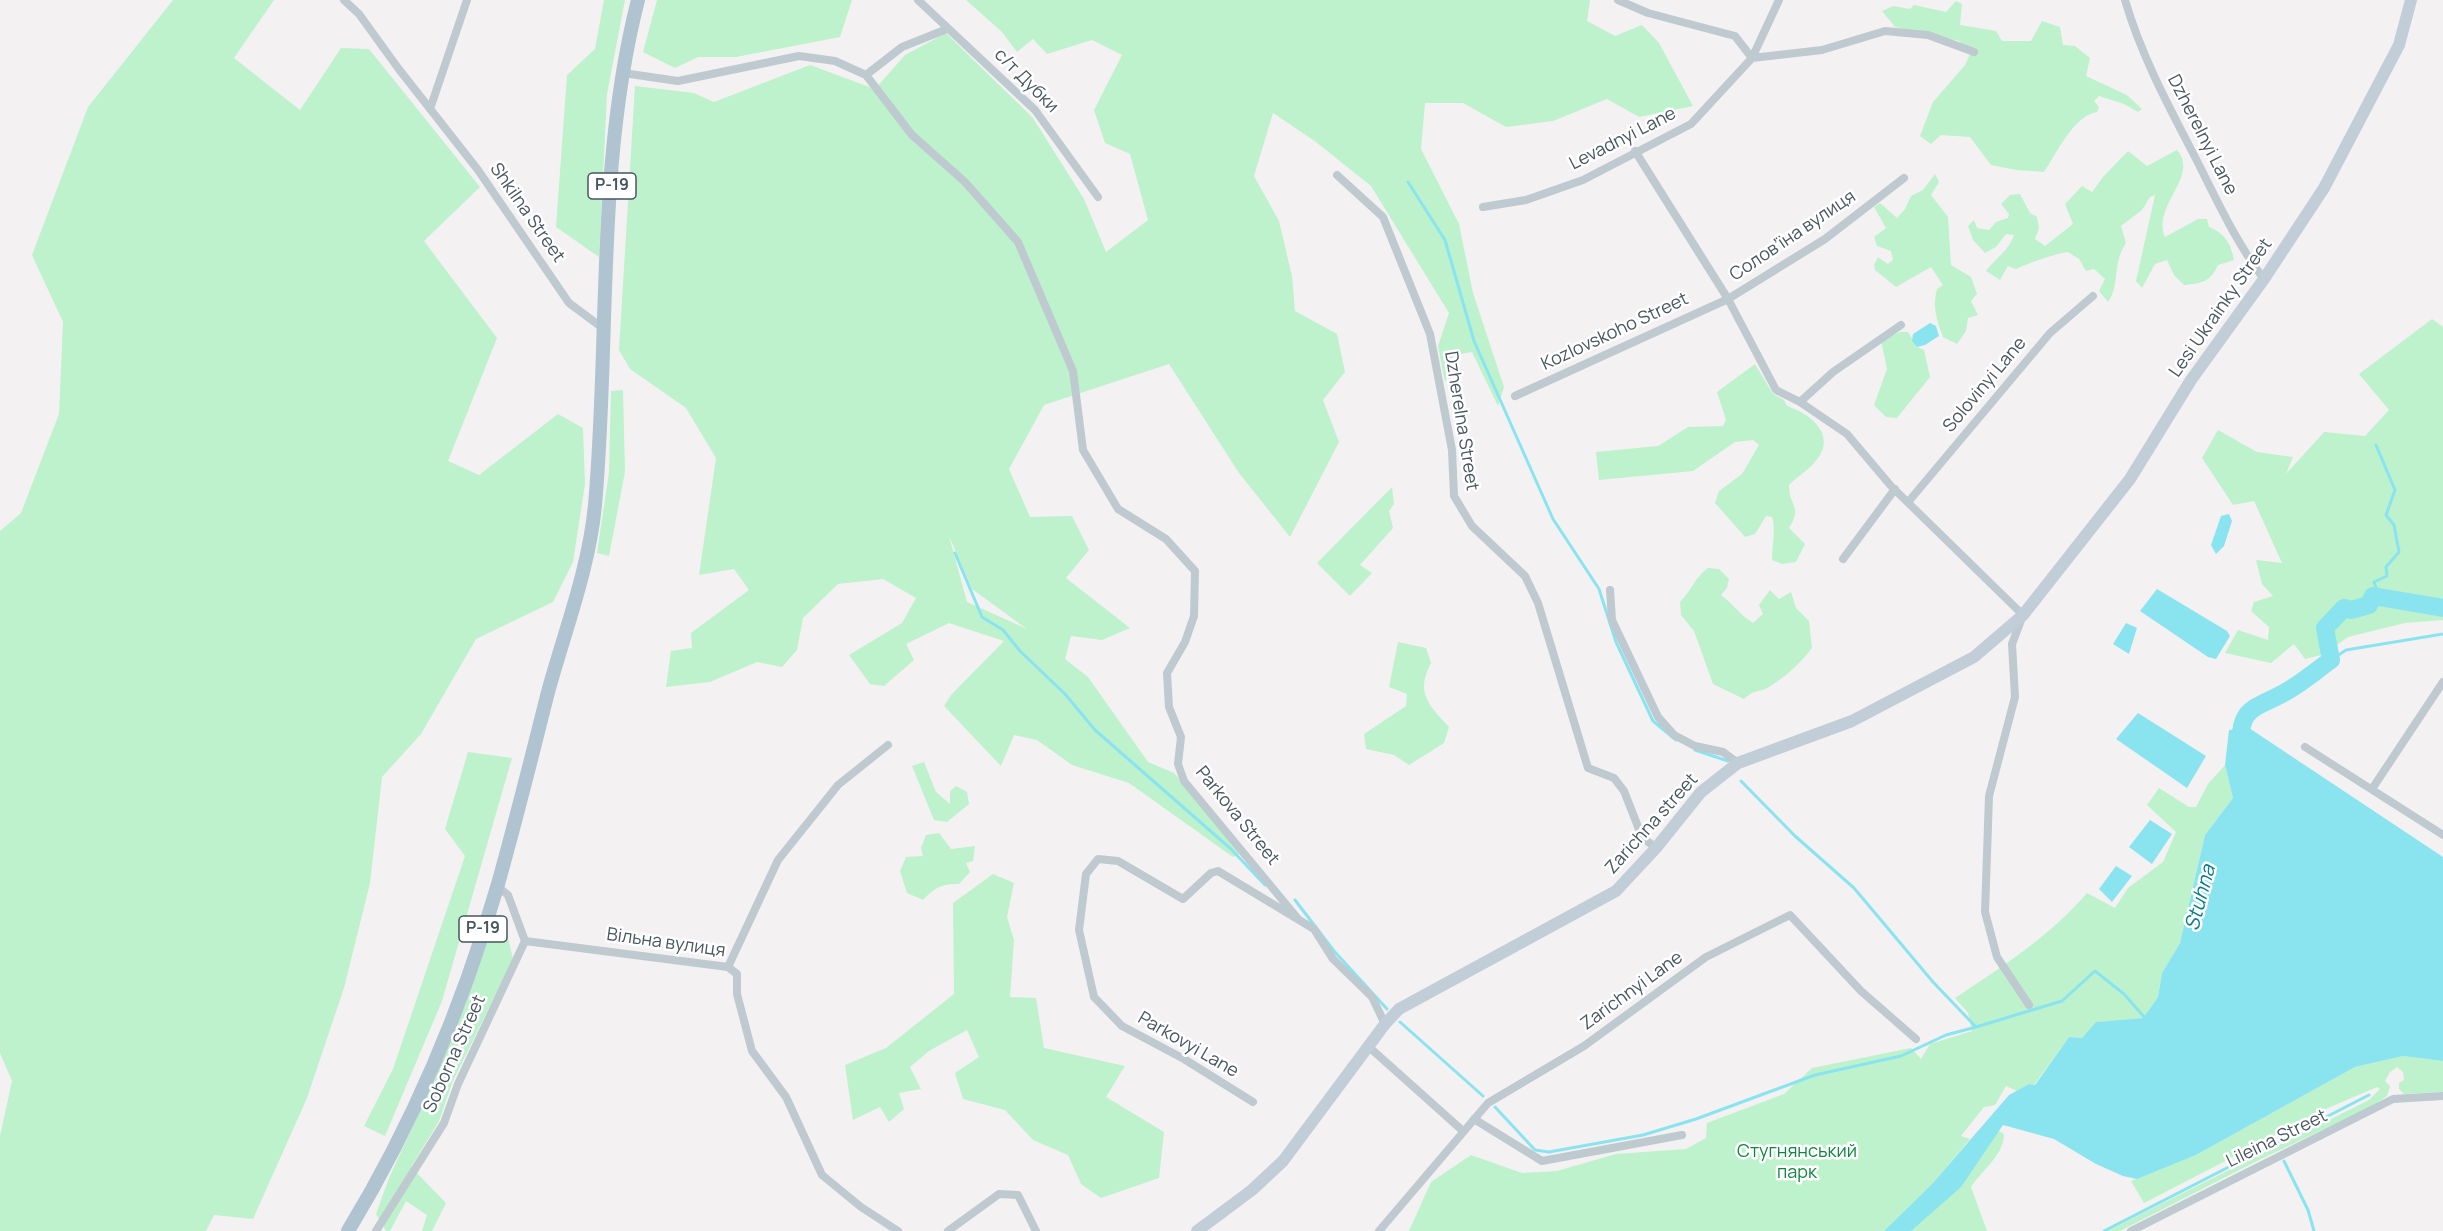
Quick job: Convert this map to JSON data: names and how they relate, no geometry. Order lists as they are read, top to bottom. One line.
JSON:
{"streets":{"main road":["Р-19","Soborna Street"],"street":["с/т Дубки","Dzherelnyi Lane","Levadnyi Lane","Shkilna Street","Соловʼїна вулиця","Lesi Ukrainky Street","Kozlovskoho Street","Solovinyi Lane","Dzherelna Street","Parkova Street","Zarichna street","Вільна вулиця","Zarichnyi Lane","Parkovyi Lane","Lileina Street"]},"crossings":[["Dzherelnyi Lane","Lesi Ukrainky Street"],["Levadnyi Lane","Соловʼїна вулиця"],["Р-19","Shkilna Street"],["Р-19","Soborna Street"],["Shkilna Street","Soborna Street"],["Соловʼїна вулиця","Kozlovskoho Street"],["Соловʼїна вулиця","Solovinyi Lane"],["Lesi Ukrainky Street","Zarichna street"],["Dzherelna Street","Zarichna street"],["Parkova Street","Parkovyi Lane"],["Zarichna street","Parkovyi Lane"],["Вільна вулиця","Soborna Street"]],"water":["Stuhna"],"parks":["Стугнянський парк"]}
